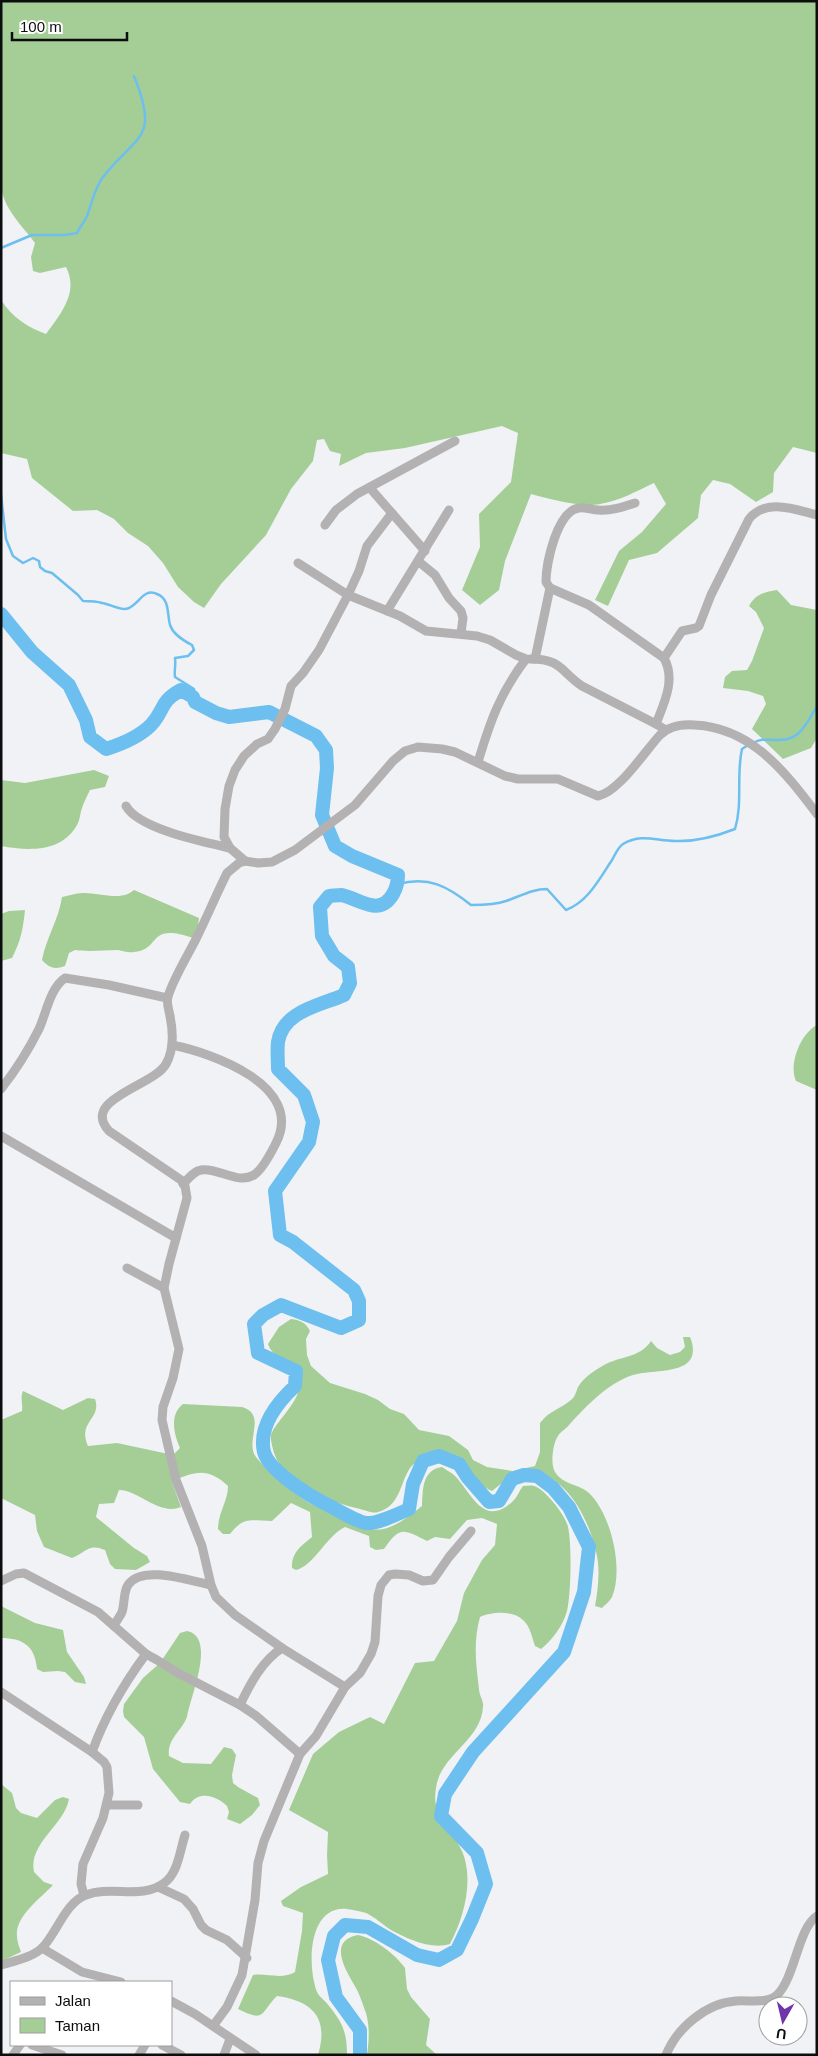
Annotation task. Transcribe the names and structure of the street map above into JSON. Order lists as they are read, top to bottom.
{
  "legend": ["Jalan", "Taman"],
  "scale_bar": "100 m",
  "north": "bottom"
}
